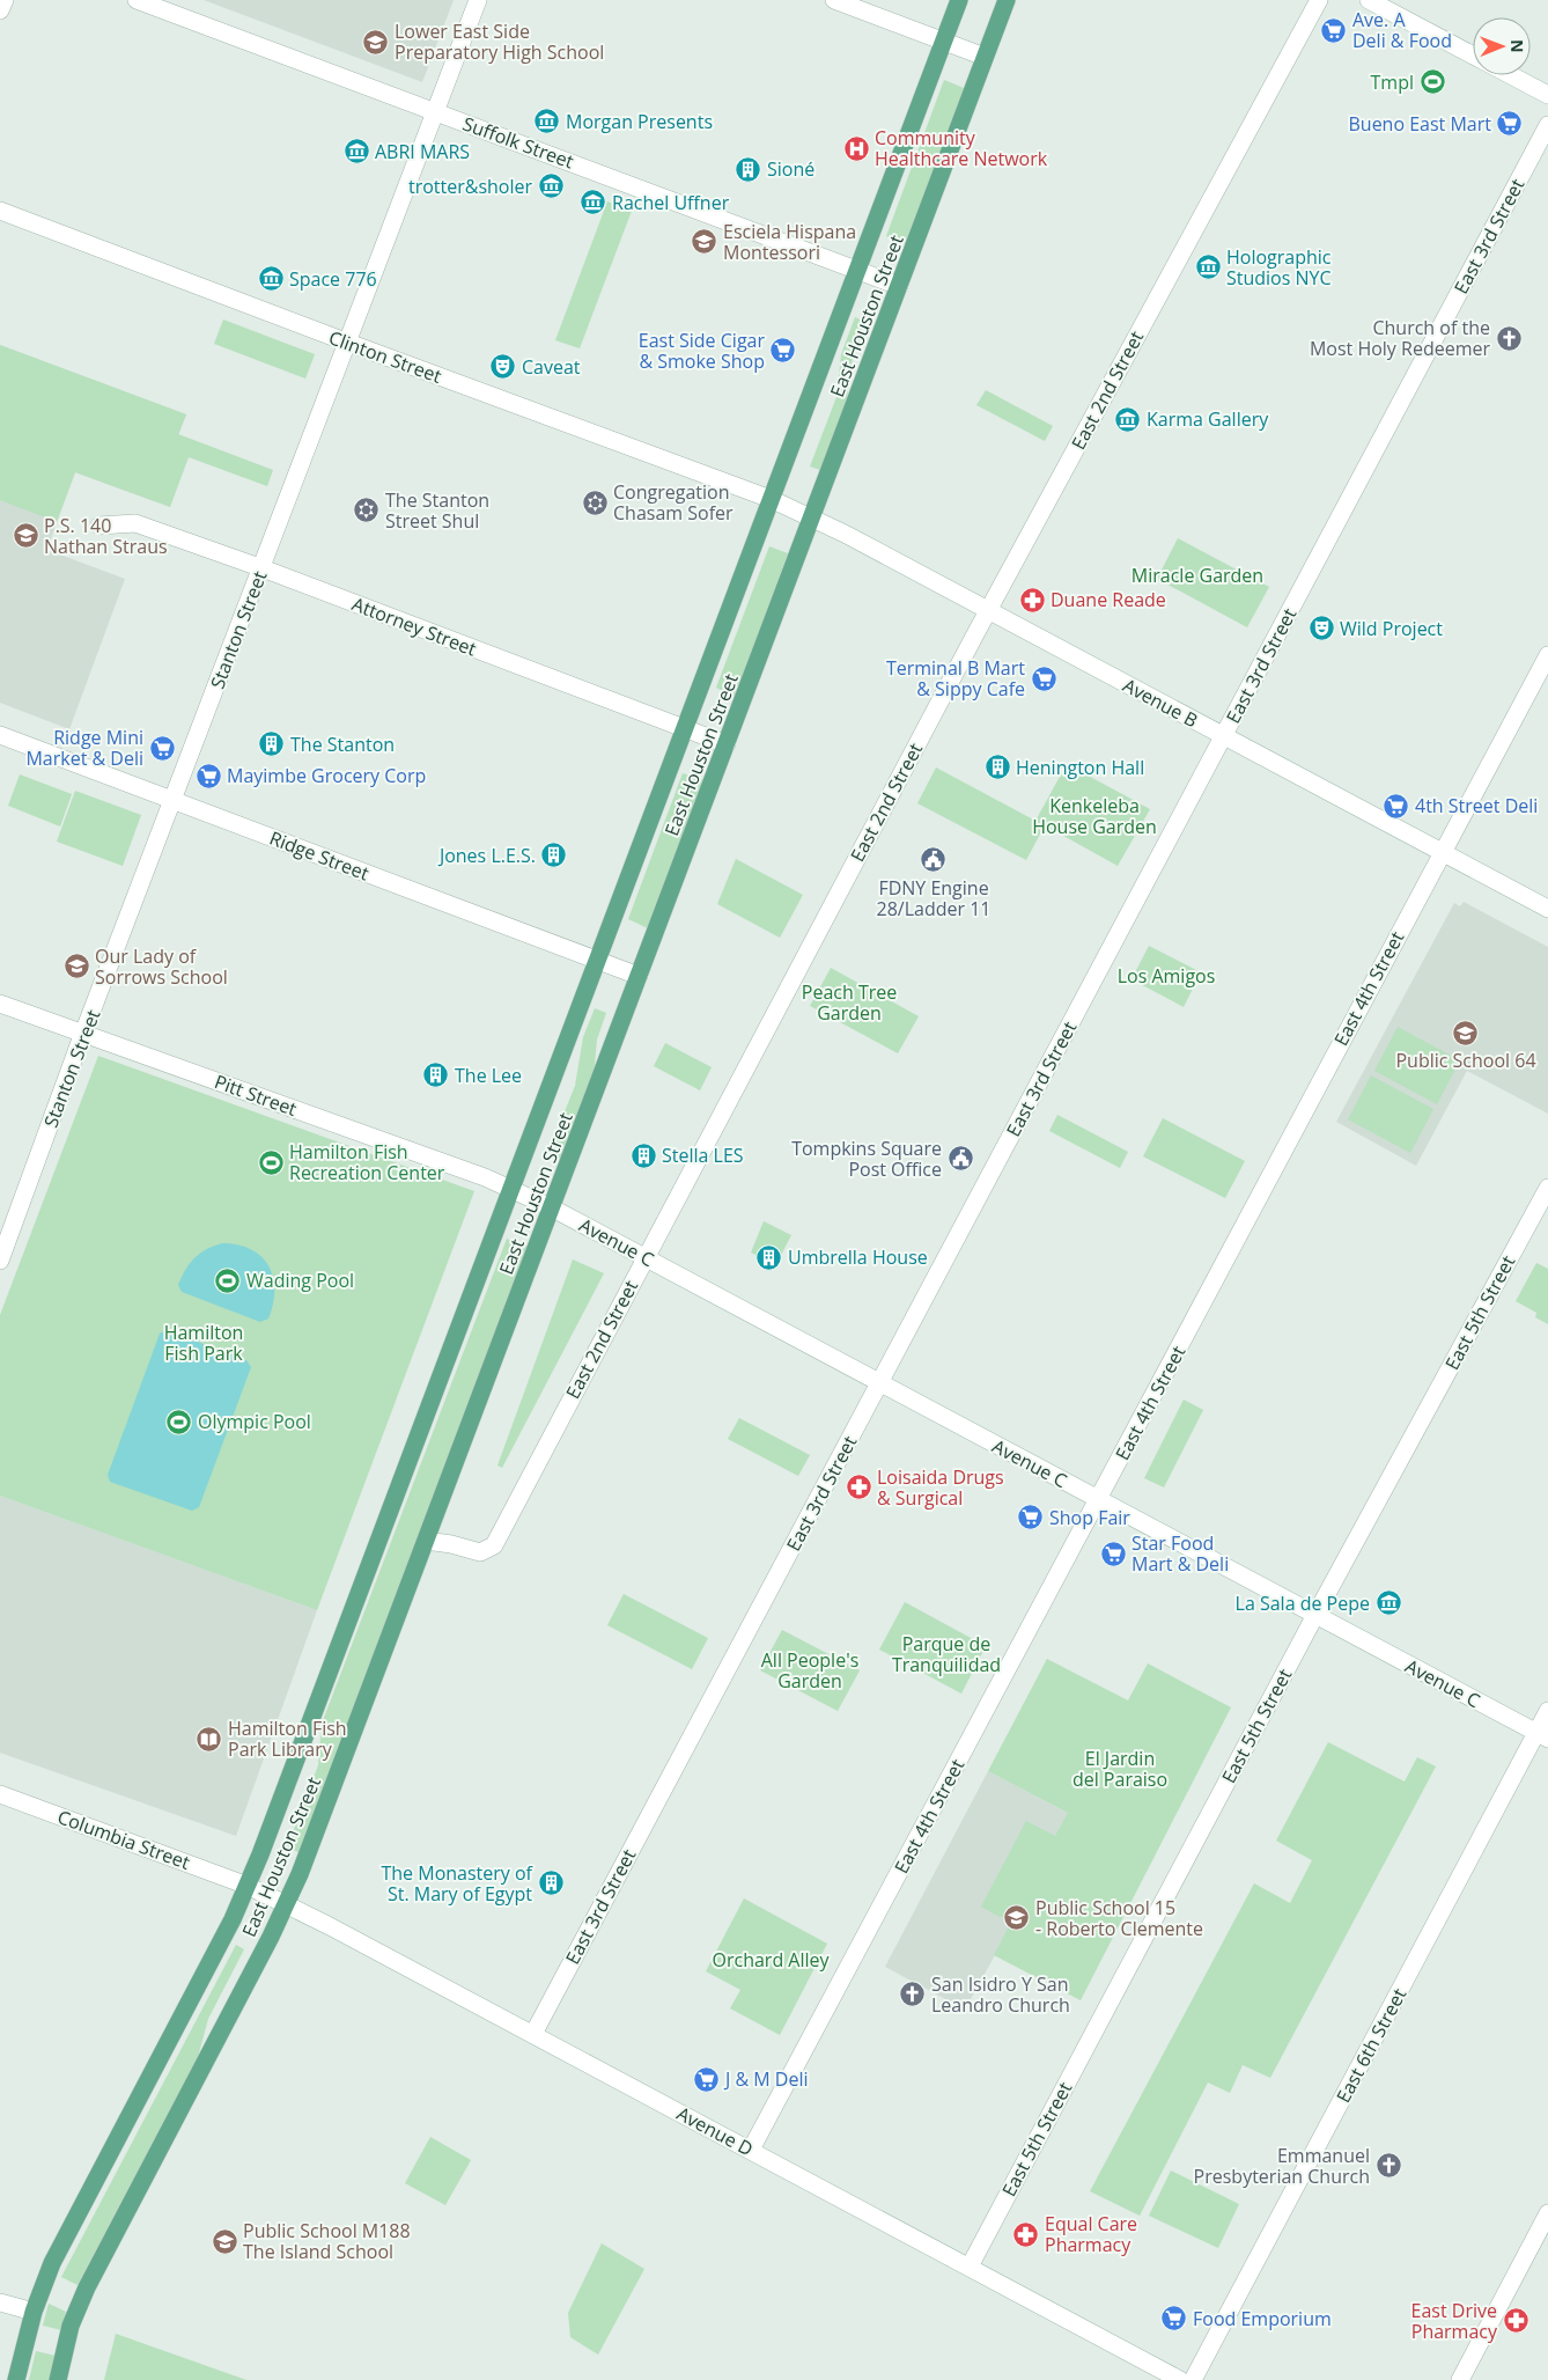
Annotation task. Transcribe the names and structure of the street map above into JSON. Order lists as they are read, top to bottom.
{
  "streets": {
    "main road": ["East Houston Street"],
    "street": [
      "Suffolk Street",
      "East 3rd Street",
      "Clinton Street",
      "East 2nd Street",
      "Attorney Street",
      "Stanton Street",
      "Avenue B",
      "Ridge Street",
      "East 4th Street",
      "Pitt Street",
      "Avenue C",
      "East 5th Street",
      "Columbia Street",
      "East 6th Street",
      "Avenue D"
    ]
  },
  "crossings": [
    ["Suffolk Street", "East Houston Street"],
    ["Suffolk Street", "Stanton Street"],
    ["East 3rd Street", "Avenue B"],
    ["East 3rd Street", "Avenue C"],
    ["East 3rd Street", "Avenue D"],
    ["East Houston Street", "Clinton Street"],
    ["East Houston Street", "East 2nd Street"],
    ["East Houston Street", "Attorney Street"],
    ["East Houston Street", "Avenue B"],
    ["East Houston Street", "Ridge Street"],
    ["East Houston Street", "Pitt Street"],
    ["East Houston Street", "Avenue C"],
    ["East Houston Street", "Columbia Street"],
    ["East Houston Street", "Avenue D"],
    ["Clinton Street", "Stanton Street"],
    ["Clinton Street", "Avenue B"],
    ["East 2nd Street", "Avenue B"],
    ["East 2nd Street", "Avenue C"],
    ["Attorney Street", "Stanton Street"],
    ["Stanton Street", "Ridge Street"],
    ["Stanton Street", "Pitt Street"],
    ["Avenue B", "East 4th Street"],
    ["East 4th Street", "Avenue C"],
    ["East 4th Street", "Avenue D"],
    ["Pitt Street", "Avenue C"],
    ["Avenue C", "East 5th Street"],
    ["Avenue C", "East 6th Street"],
    ["East 5th Street", "Avenue D"],
    ["Columbia Street", "Avenue D"]
  ],
  "parks": [
    "Miracle Garden",
    "Kenkeleba House Garden",
    "Los Amigos",
    "Peach Tree Garden",
    "Hamilton Fish Park",
    "Parque de Tranquilidad",
    "All People's Garden",
    "El Jardin del Paraiso",
    "Orchard Alley"
  ],
  "places": {
    "supermarket": [
      "Ave. A Deli & Food",
      "Bueno East Mart",
      "East Side Cigar & Smoke Shop",
      "Terminal B Mart & Sippy Cafe",
      "Ridge Mini Market & Deli",
      "Mayimbe Grocery Corp",
      "4th Street Deli",
      "Shop Fair",
      "Star Food Mart & Deli",
      "J & M Deli",
      "Food Emporium"
    ],
    "school or university": [
      "Lower East Side Preparatory High School",
      "Esciela Hispana Montessori",
      "P.S. 140 Nathan Straus",
      "Our Lady of Sorrows School",
      "Public School 64",
      "Public School 15 - Roberto Clemente",
      "Public School M188 The Island School"
    ],
    "sports": [
      "Tmpl",
      "Hamilton Fish Recreation Center",
      "Wading Pool",
      "Olympic Pool"
    ],
    "museum": [
      "Morgan Presents",
      "ABRI MARS",
      "trotter&sholer",
      "Rachel Uffner",
      "Holographic Studios NYC",
      "Space 776",
      "Karma Gallery",
      "La Sala de Pepe"
    ],
    "hospital": ["Community Healthcare Network"],
    "building": [
      "Sioné",
      "The Stanton",
      "Henington Hall",
      "Jones L.E.S.",
      "The Lee",
      "Stella LES",
      "Umbrella House",
      "The Monastery of St. Mary of Egypt"
    ],
    "church": ["Church of the Most Holy Redeemer", "San Isidro Y San Leandro Church", "Emmanuel Presbyterian Church"],
    "theatre": ["Caveat", "Wild Project"],
    "synagogue": ["Congregation Chasam Sofer", "The Stanton Street Shul"],
    "pharmacy": [
      "Duane Reade",
      "Loisaida Drugs & Surgical",
      "Equal Care Pharmacy",
      "East Drive Pharmacy"
    ],
    "public building": ["FDNY Engine 28/Ladder 11", "Tompkins Square Post Office"],
    "library": ["Hamilton Fish Park Library"]
  },
  "north": "right"
}
